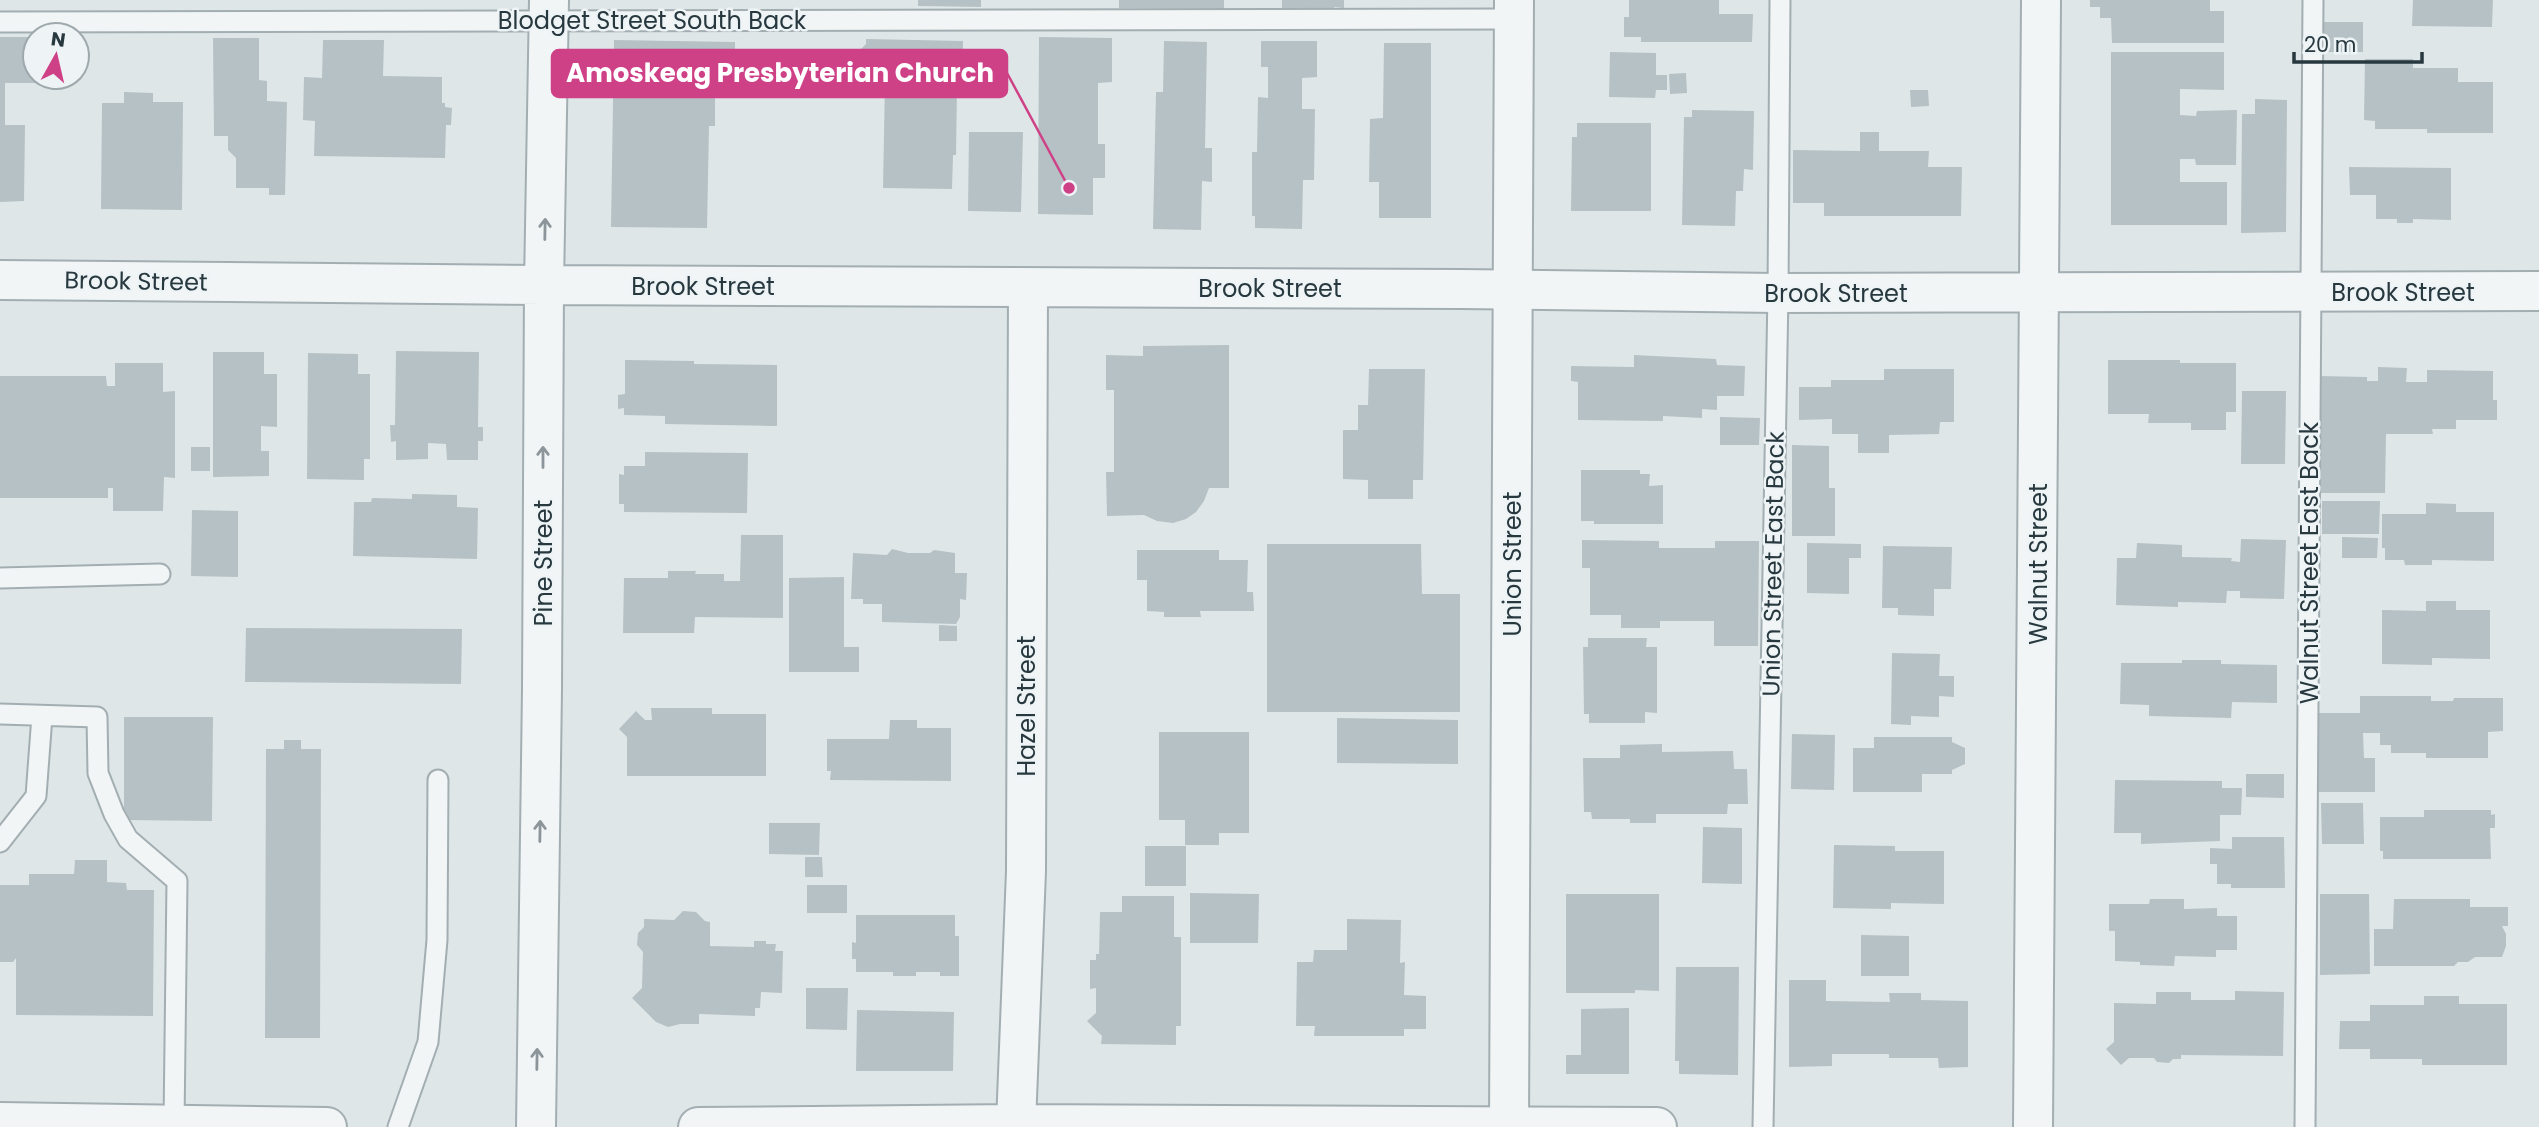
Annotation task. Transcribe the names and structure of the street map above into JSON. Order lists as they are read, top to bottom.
{
  "streets": {
    "street": [
      "Brook Street",
      "Pine Street",
      "Union Street",
      "Walnut Street",
      "Hazel Street"
    ],
    "lane": ["Blodget Street South Back", "Walnut Street East Back", "Union Street East Back"]
  },
  "crossings": [
    ["Blodget Street South Back", "Pine Street"],
    ["Blodget Street South Back", "Union Street"],
    ["Brook Street", "Pine Street"],
    ["Brook Street", "Walnut Street East Back"],
    ["Brook Street", "Union Street"],
    ["Brook Street", "Union Street East Back"],
    ["Brook Street", "Walnut Street"],
    ["Brook Street", "Hazel Street"]
  ],
  "one_way": ["Pine Street"],
  "places": ["Amoskeag Presbyterian Church"],
  "scale_bar": "20 m",
  "north": "top"
}
